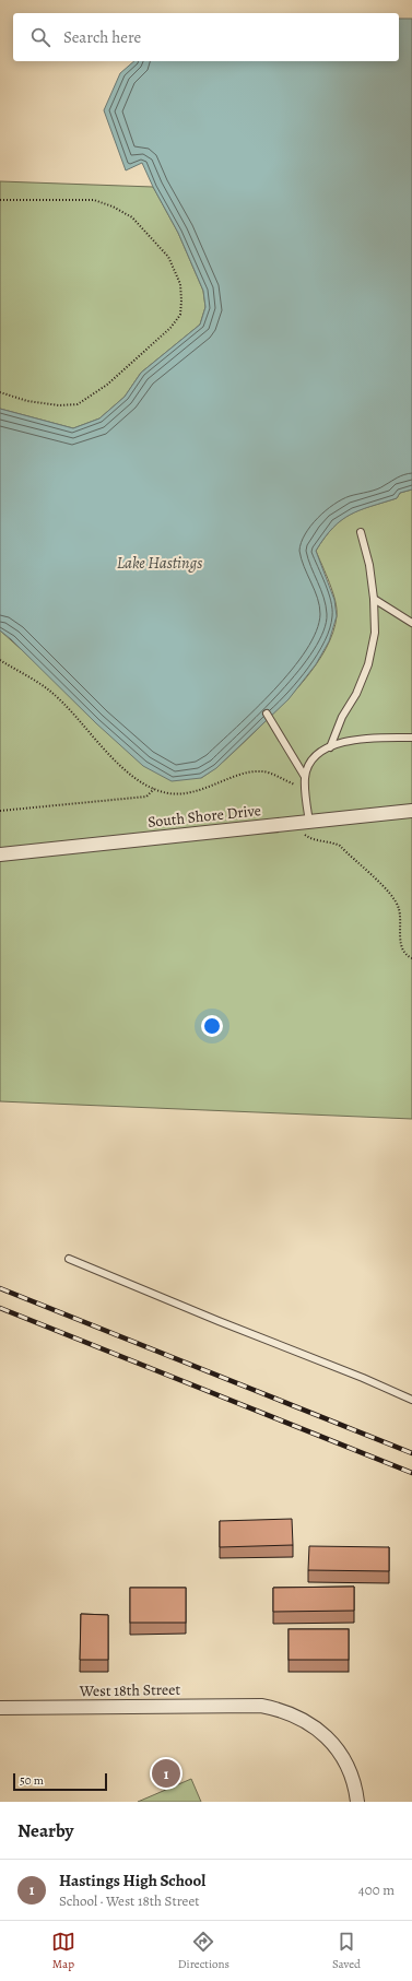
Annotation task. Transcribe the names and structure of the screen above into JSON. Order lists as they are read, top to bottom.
{
  "streets": {
    "street": ["South Shore Drive", "West 18th Street"]
  },
  "water": ["Lake Hastings"],
  "scale_bar": "50 m",
  "page": {
    "search": "Search here",
    "pins": "1",
    "scale": "50 m",
    "heading": "Nearby",
    "list": [
      {
        "mark": "1",
        "name": "Hastings High School",
        "note": "School · West 18th Street",
        "value": "400 m"
      }
    ],
    "nav": ["Map", "Directions", "Saved"]
  }
}
